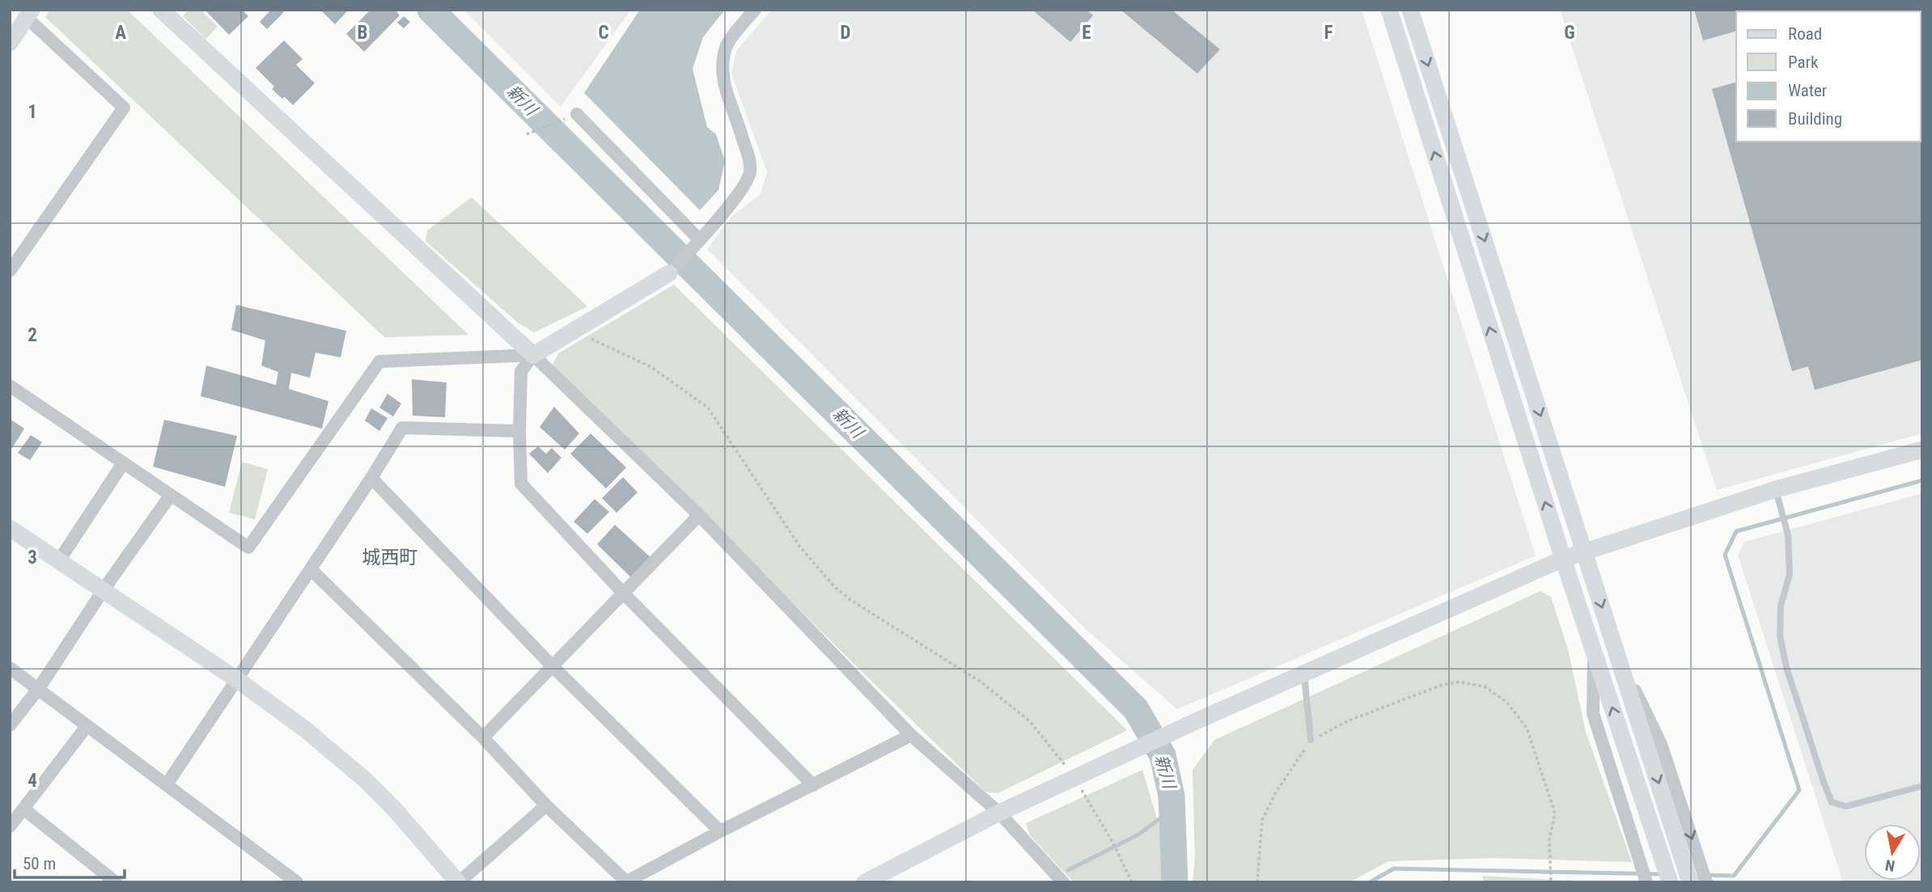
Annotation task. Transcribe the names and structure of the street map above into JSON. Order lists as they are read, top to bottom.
{
  "districts": ["城西町"],
  "water": ["新川"],
  "legend": [
    "Road",
    "Park",
    "Water",
    "Building"
  ],
  "scale_bar": "50 m",
  "north": "bottom",
  "grid": {
    "columns": [
      "A",
      "B",
      "C",
      "D",
      "E",
      "F",
      "G"
    ],
    "rows": [
      "1",
      "2",
      "3",
      "4"
    ]
  }
}
